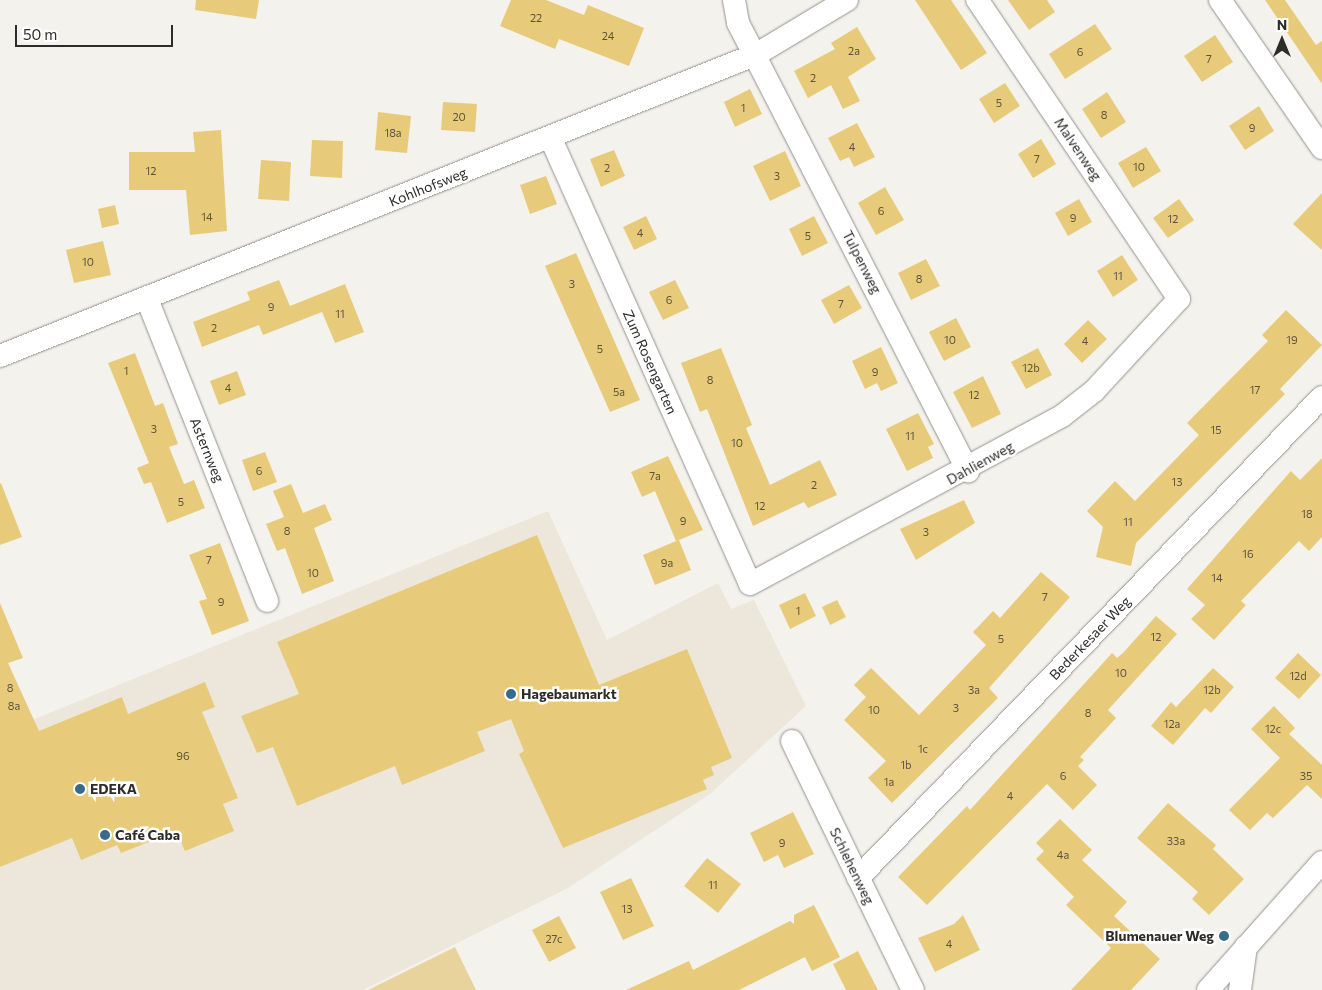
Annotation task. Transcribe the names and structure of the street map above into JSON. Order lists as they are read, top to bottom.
{
  "streets": {
    "street": [
      "Malvenweg",
      "Kohlhofsweg",
      "Tulpenweg",
      "Zum Rosengarten",
      "Asternweg",
      "Dahlienweg",
      "Bederkesaer Weg",
      "Schlehenweg"
    ]
  },
  "crossings": [
    ["Malvenweg", "Dahlienweg"],
    ["Kohlhofsweg", "Tulpenweg"],
    ["Kohlhofsweg", "Zum Rosengarten"],
    ["Kohlhofsweg", "Asternweg"],
    ["Tulpenweg", "Dahlienweg"],
    ["Zum Rosengarten", "Dahlienweg"],
    ["Bederkesaer Weg", "Schlehenweg"]
  ],
  "places": [
    "Hagebaumarkt",
    "EDEKA",
    "Café Caba",
    "Blumenauer Weg"
  ],
  "house_numbers": [
    "22",
    "24",
    "2a",
    "6",
    "7",
    "2",
    "5",
    "1",
    "8",
    "20",
    "9",
    "18a",
    "4",
    "7",
    "10",
    "2",
    "12",
    "3",
    "6",
    "14",
    "9",
    "12",
    "4",
    "5",
    "10",
    "11",
    "8",
    "3",
    "6",
    "7",
    "9",
    "11",
    "2",
    "10",
    "19",
    "4",
    "5",
    "12b",
    "1",
    "9",
    "8",
    "4",
    "17",
    "5a",
    "12",
    "3",
    "15",
    "11",
    "10",
    "6",
    "7a",
    "13",
    "2",
    "5",
    "12",
    "18",
    "9",
    "11",
    "8",
    "3",
    "16",
    "7",
    "9a",
    "10",
    "14",
    "7",
    "9",
    "1",
    "12",
    "5",
    "10",
    "12d",
    "8",
    "3a",
    "12b",
    "8a",
    "3",
    "10",
    "8",
    "12a",
    "12c",
    "1c",
    "96",
    "1b",
    "6",
    "35",
    "1a",
    "4",
    "33a",
    "9",
    "4a",
    "11",
    "13",
    "27c",
    "4"
  ],
  "scale_bar": "50 m",
  "north": "top"
}
